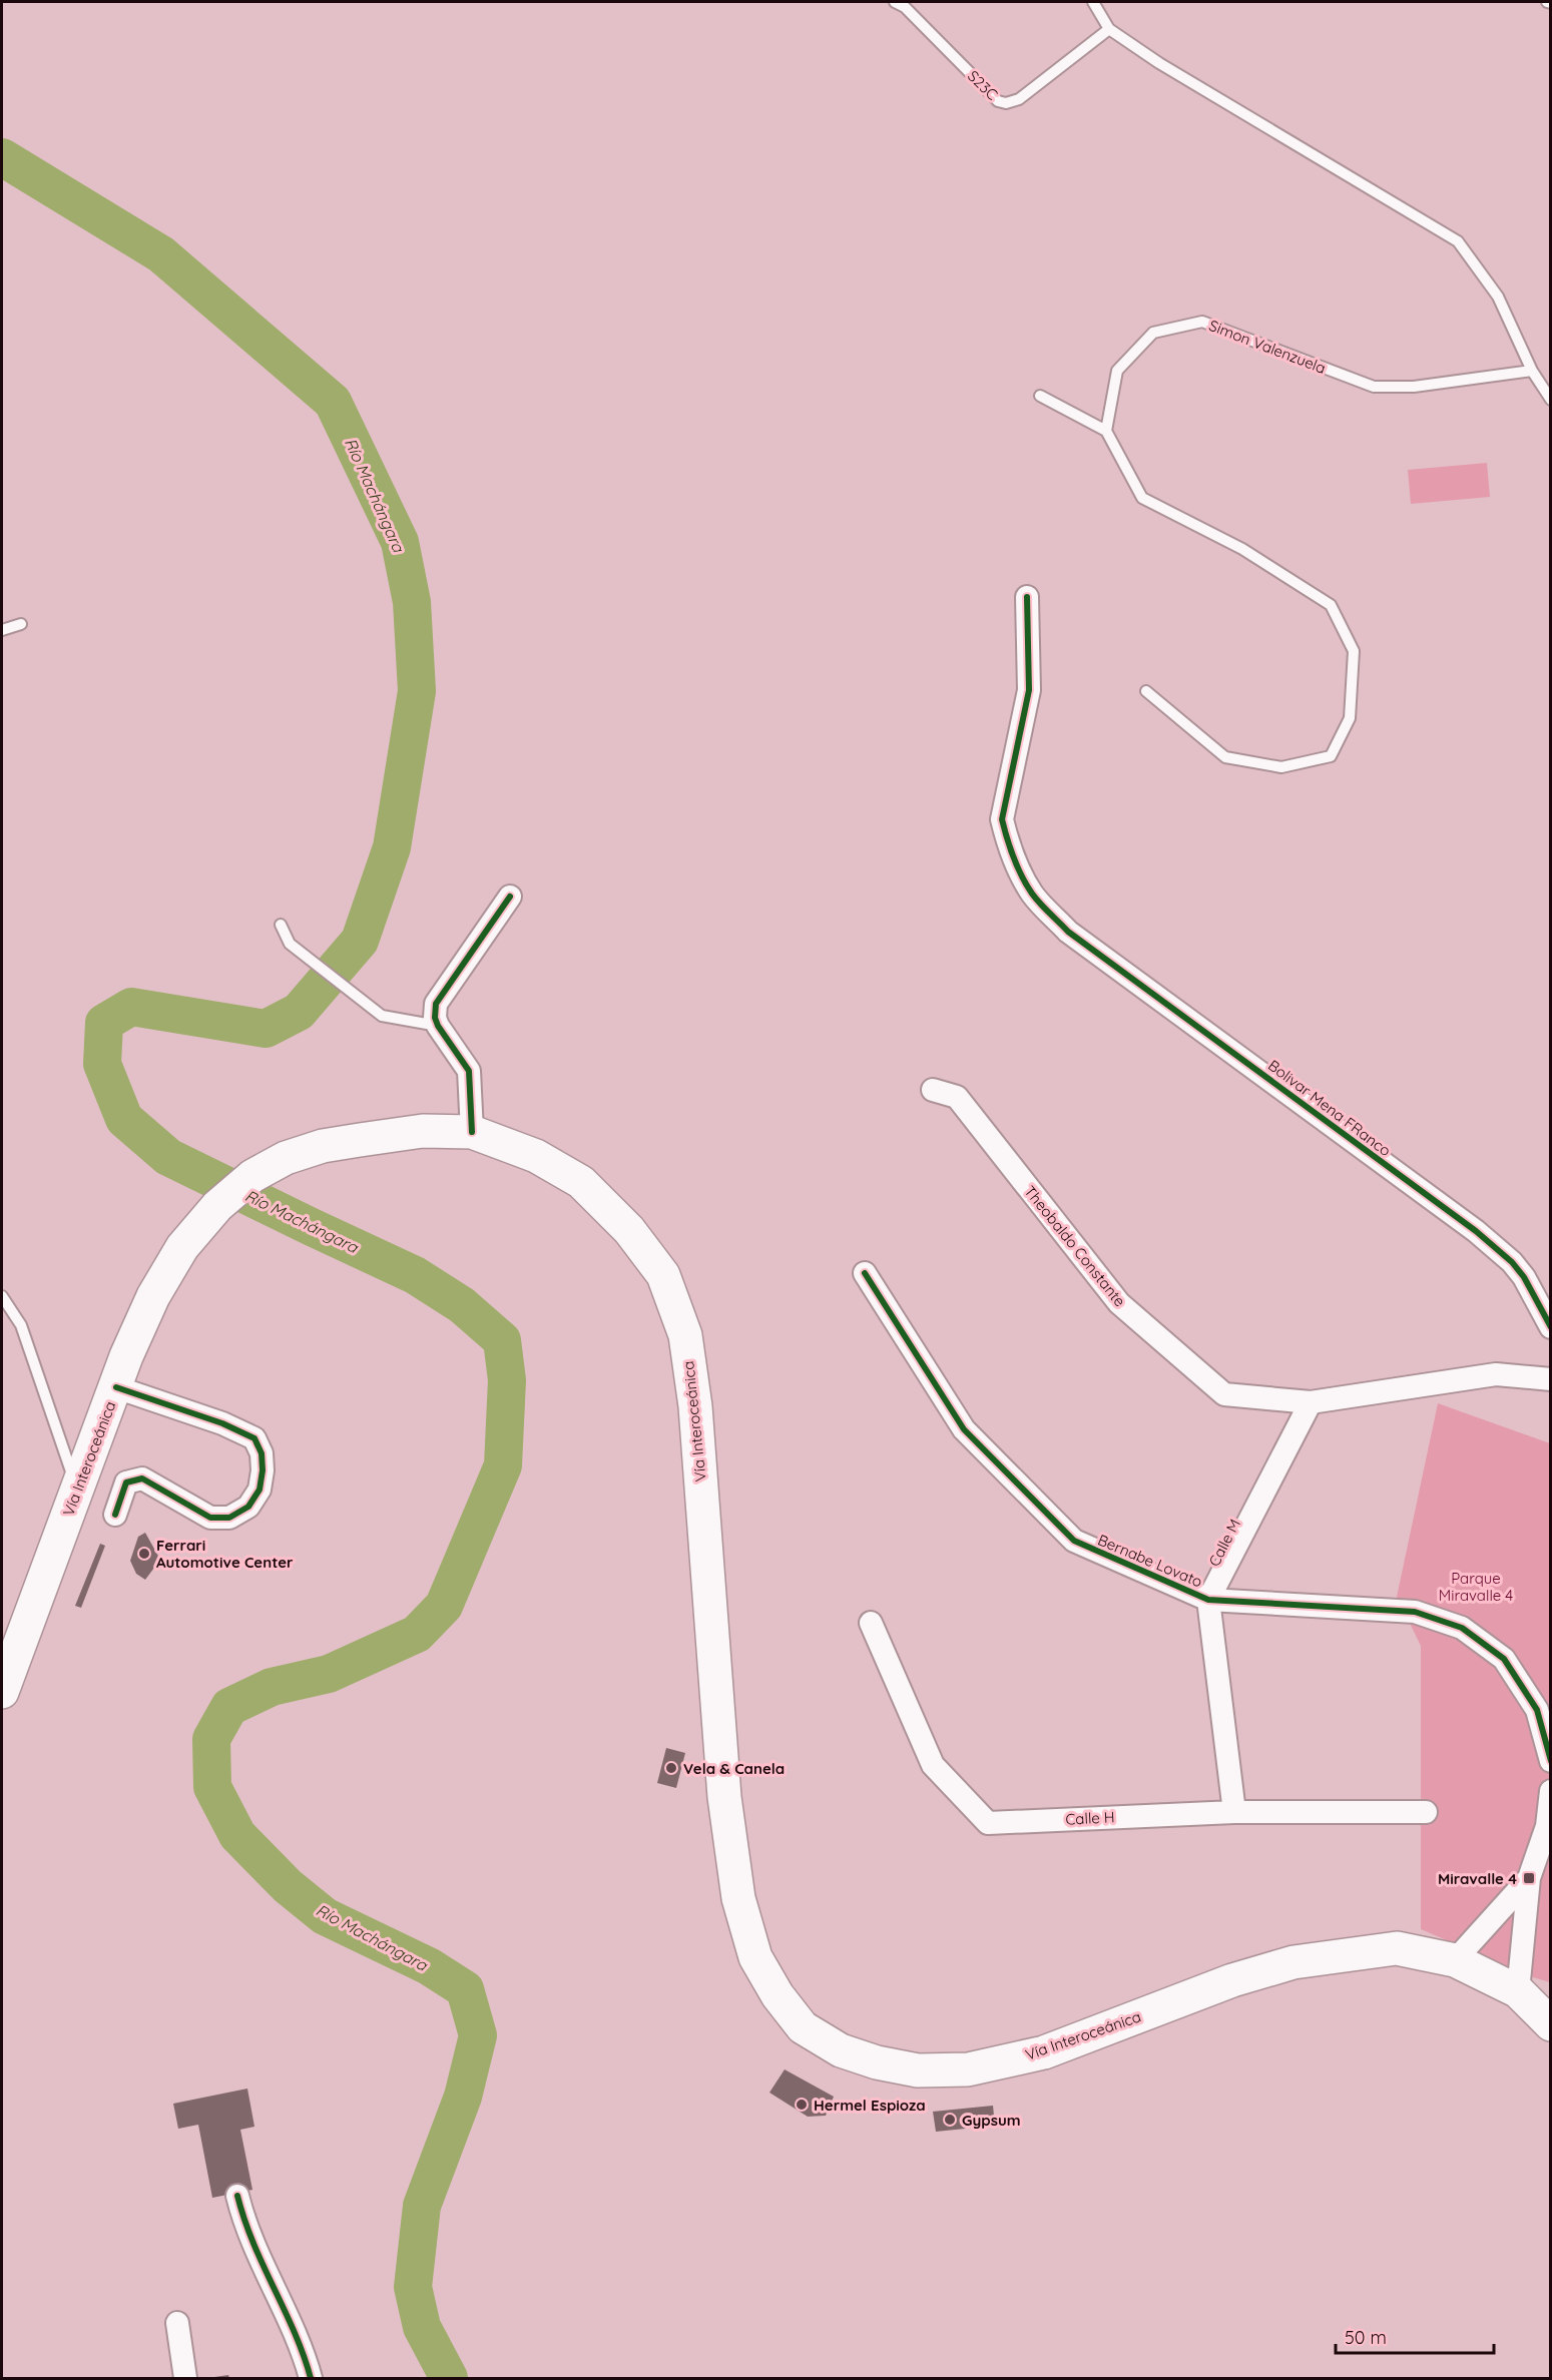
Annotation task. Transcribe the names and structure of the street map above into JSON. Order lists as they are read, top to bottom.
{
  "streets": {
    "main road": ["Vía Interoceánica"],
    "street": [
      "Bolivar Mena FRanco",
      "Theobaldo Constante",
      "Calle M",
      "Bernabe Lovato",
      "Calle H"
    ],
    "lane": ["S23C", "Simon Valenzuela"]
  },
  "crossings": [
    ["Theobaldo Constante", "Calle M"],
    ["Calle M", "Bernabe Lovato"]
  ],
  "water": ["Río Machángara"],
  "parks": ["Parque Miravalle 4"],
  "places": {
    "other": [
      "Ferrari Automotive Center",
      "Vela & Canela",
      "Hermel Espioza",
      "Gypsum"
    ],
    "transit": ["Miravalle 4"]
  },
  "scale_bar": "50 m"
}
